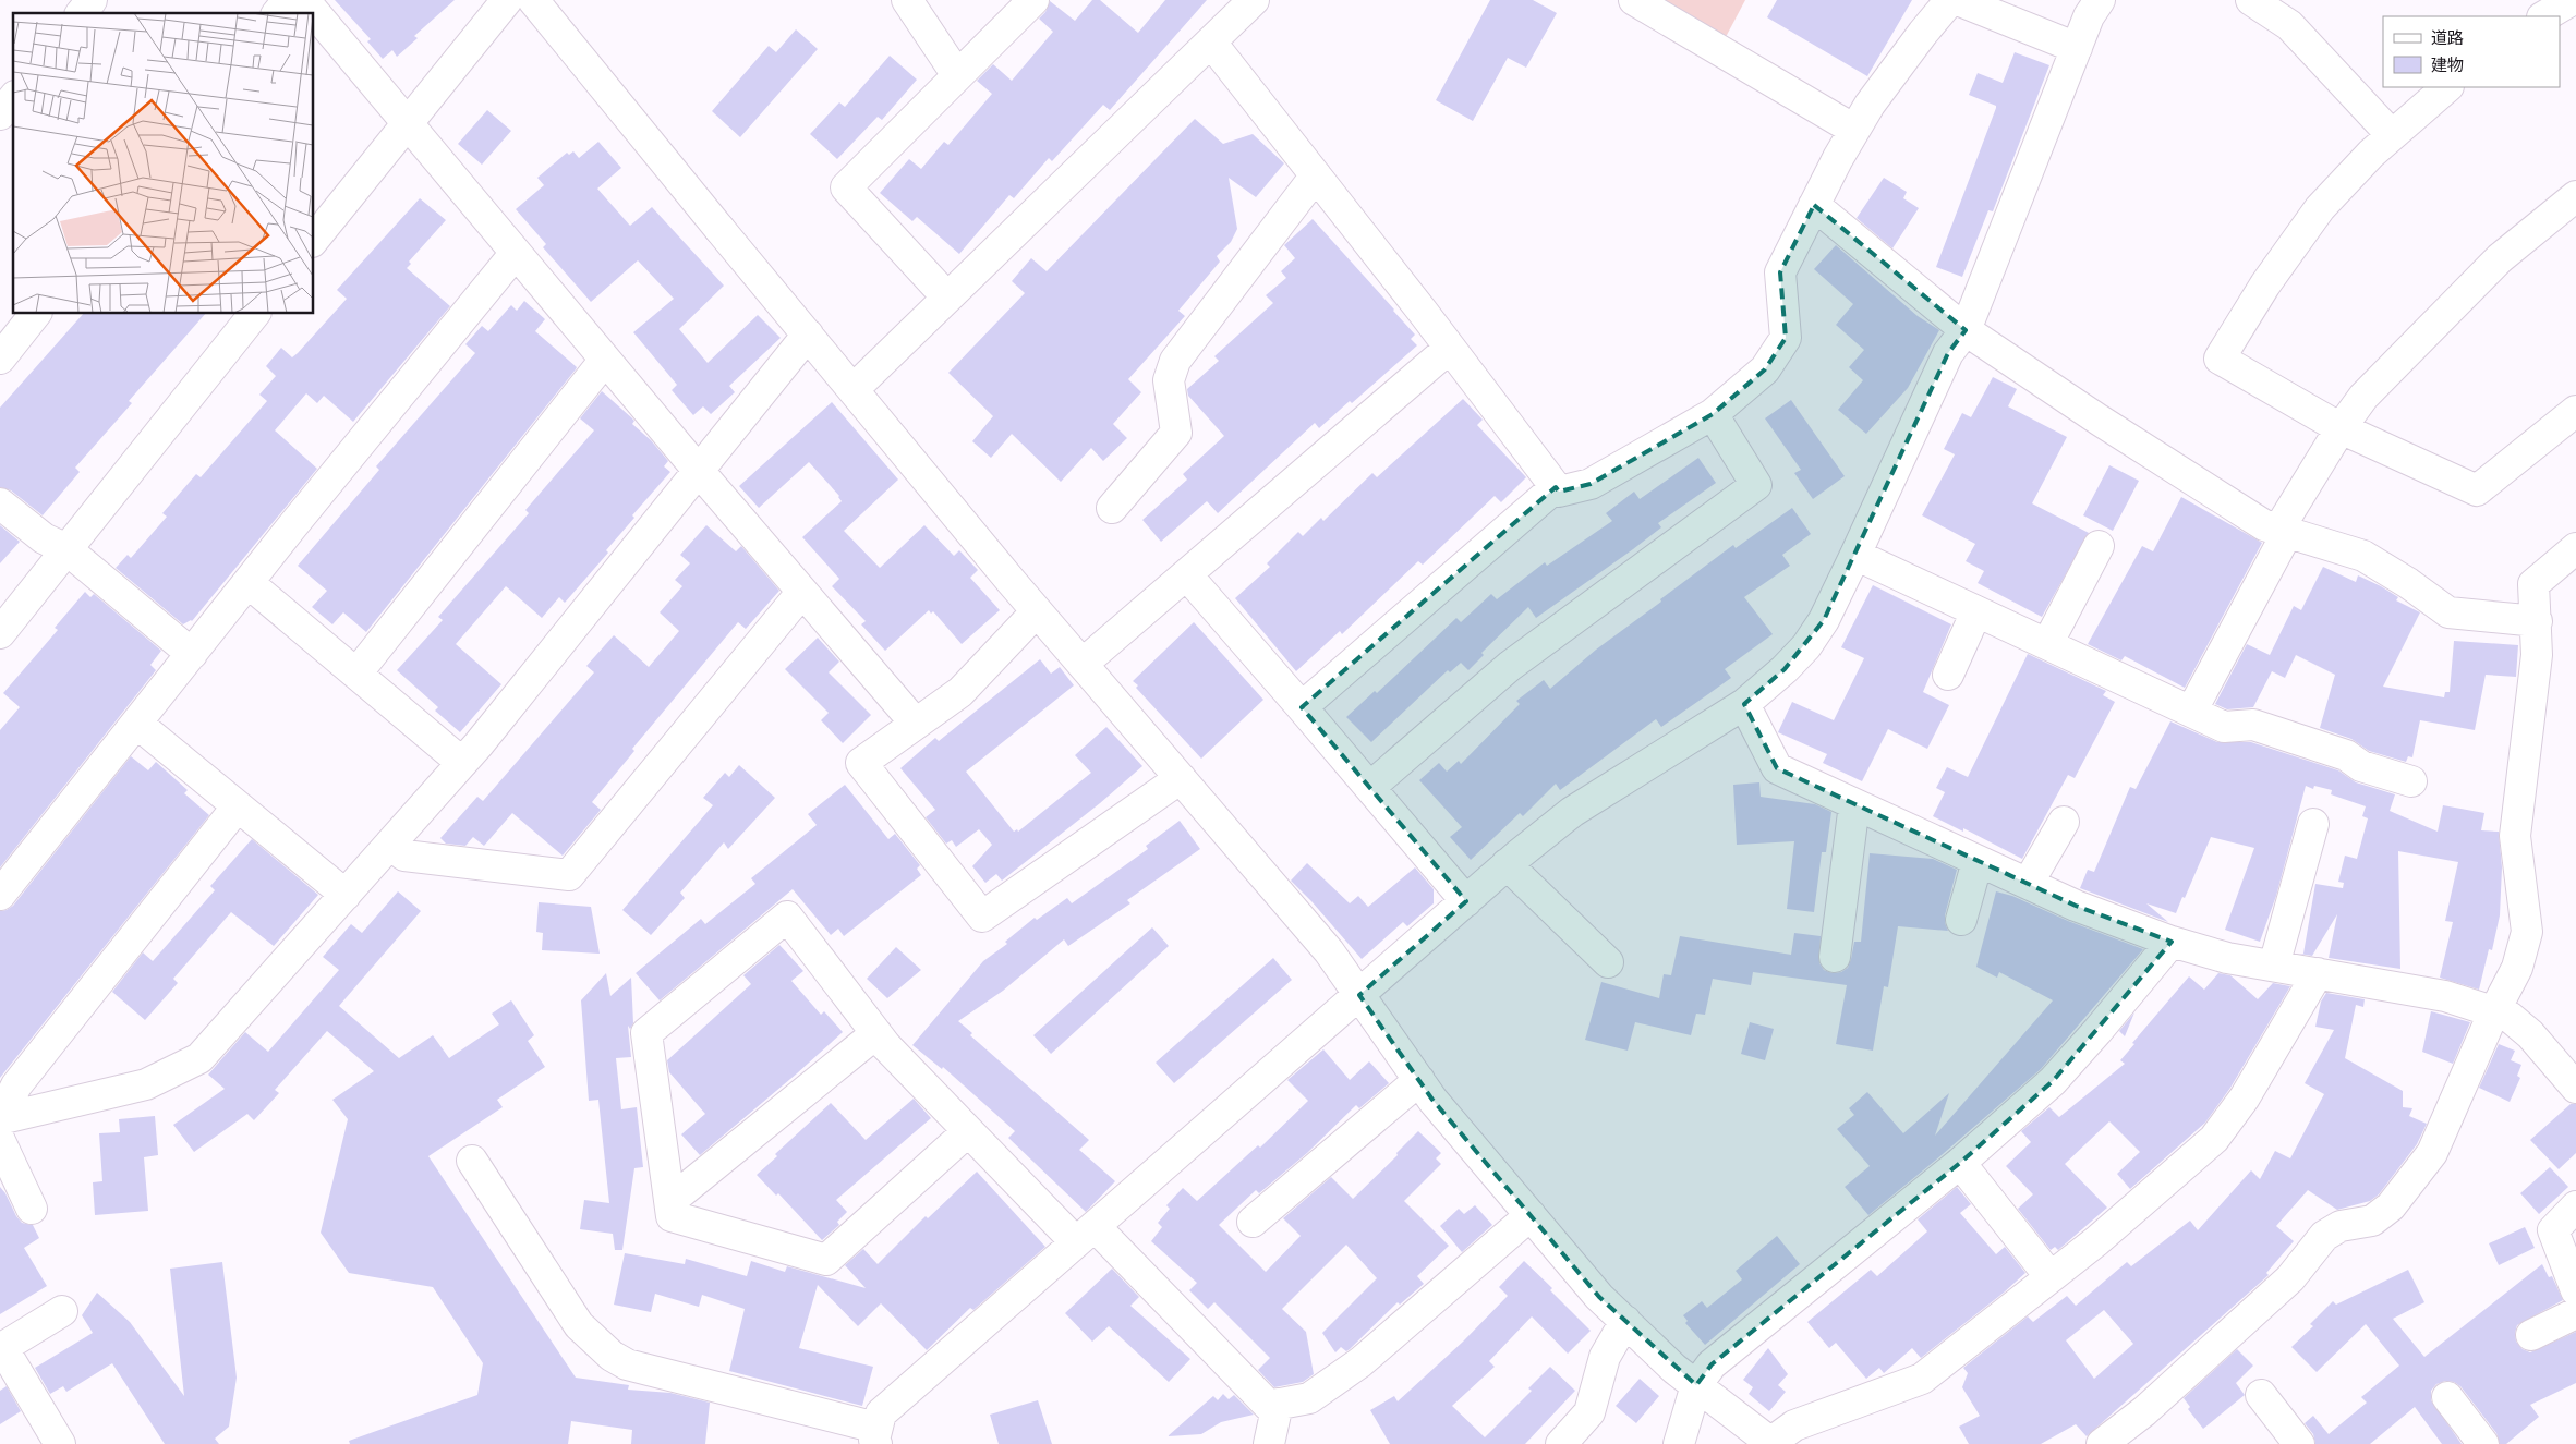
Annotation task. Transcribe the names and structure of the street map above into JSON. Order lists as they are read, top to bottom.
{
  "legend": ["道路", "建物"]
}
